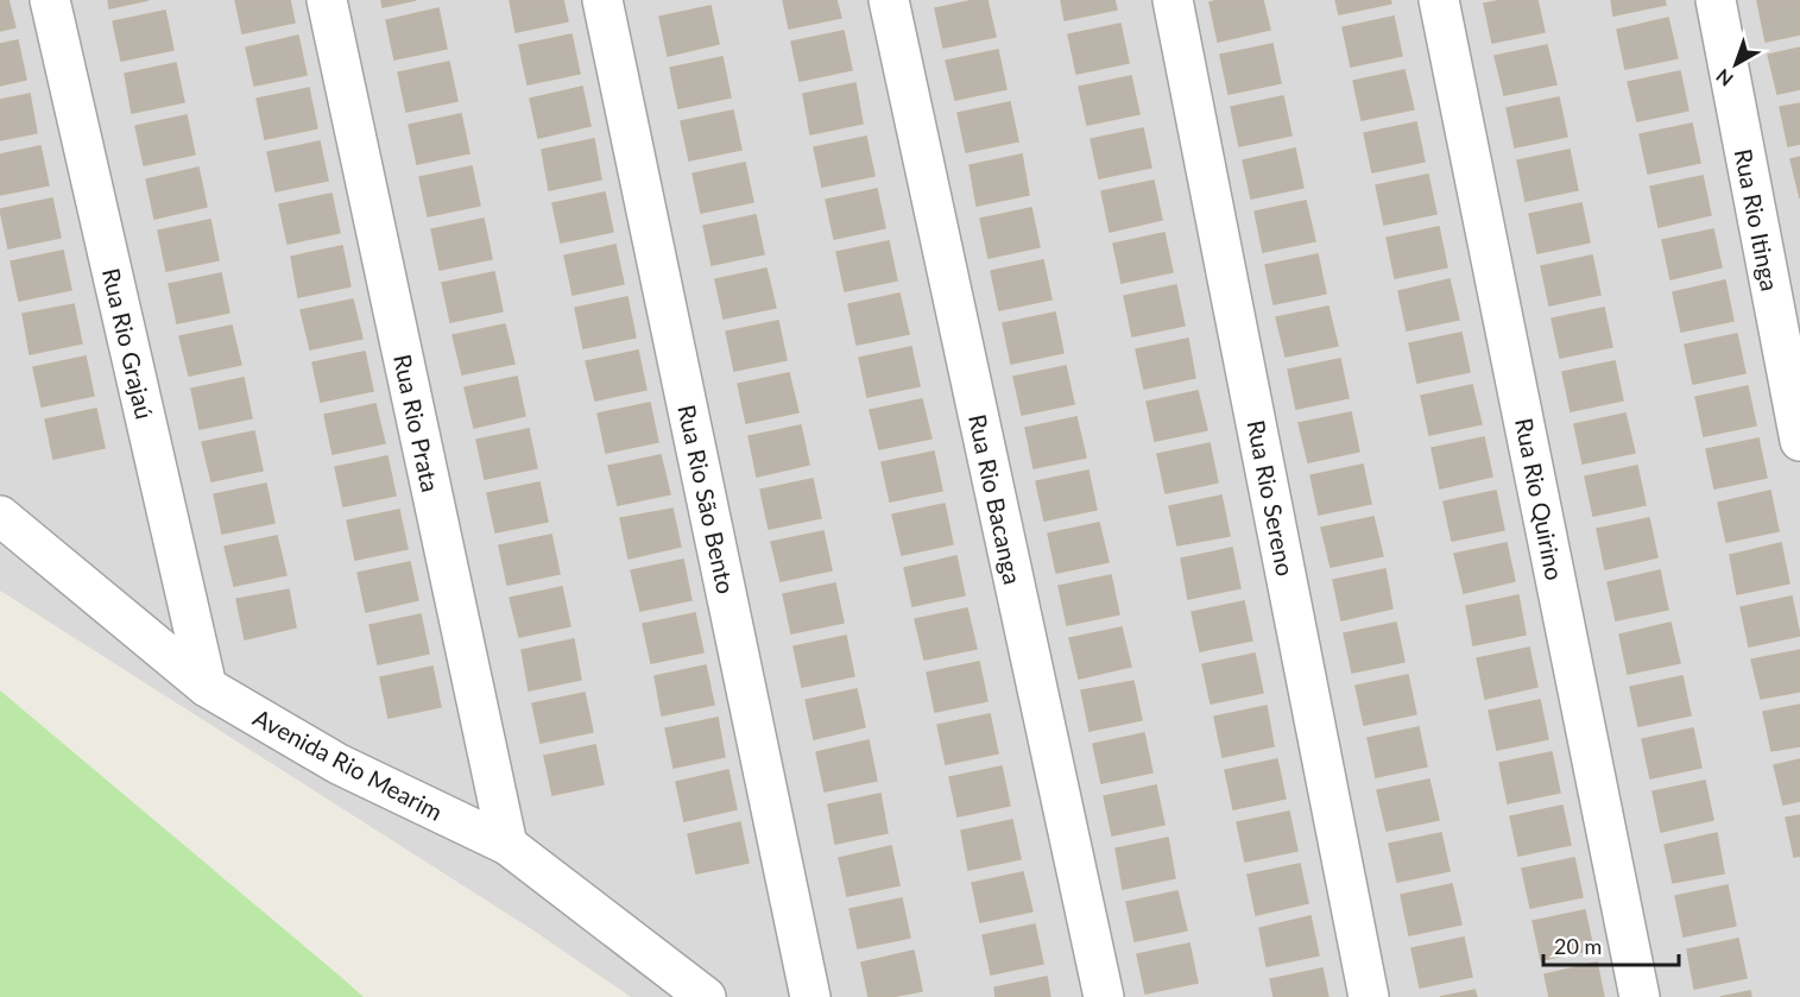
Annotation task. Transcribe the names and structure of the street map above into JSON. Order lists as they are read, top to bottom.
{
  "streets": {
    "street": [
      "Rua Rio Itinga",
      "Rua Rio Grajaú",
      "Rua Rio Prata",
      "Rua Rio Sereno",
      "Rua Rio São Bento",
      "Rua Rio Bacanga",
      "Rua Rio Quirino",
      "Avenida Rio Mearim"
    ]
  },
  "crossings": [
    ["Rua Rio Grajaú", "Avenida Rio Mearim"],
    ["Rua Rio Prata", "Avenida Rio Mearim"]
  ],
  "scale_bar": "20 m",
  "north": "bottom left"
}
